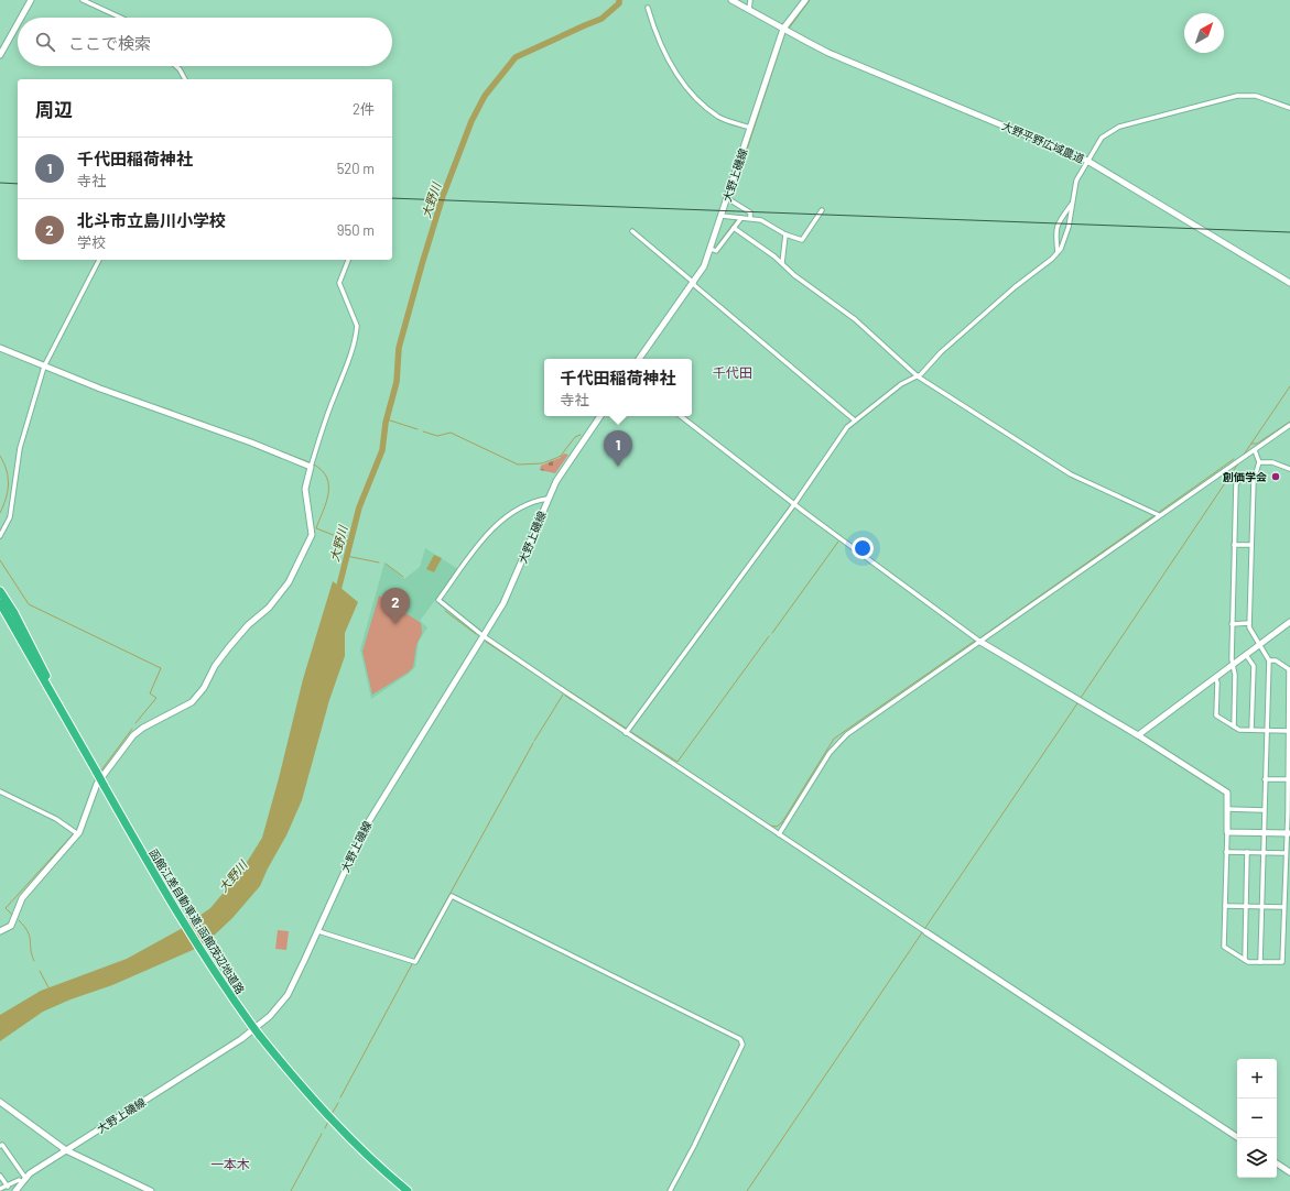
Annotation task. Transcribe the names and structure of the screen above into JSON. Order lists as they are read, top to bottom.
{
  "streets": {
    "highway": ["函館江差自動車道;函館茂辺地道路"],
    "street": ["大野平野広域農道", "大野上磯線"]
  },
  "crossings": [
    ["大野平野広域農道", "大野上磯線"]
  ],
  "districts": ["千代田", "一本木"],
  "water": ["大野川"],
  "places": ["創価学会"],
  "north": "top right",
  "page": {
    "search": "ここで検索",
    "heading": ["周辺", "2件"],
    "list": [
      {
        "mark": "1",
        "name": "千代田稲荷神社",
        "note": "寺社",
        "value": "520 m"
      },
      {
        "mark": "2",
        "name": "北斗市立島川小学校",
        "note": "学校",
        "value": "950 m"
      }
    ],
    "popup": ["千代田稲荷神社", "寺社"],
    "pins": ["1", "2"],
    "map_buttons": ["+", "−"]
  }
}
